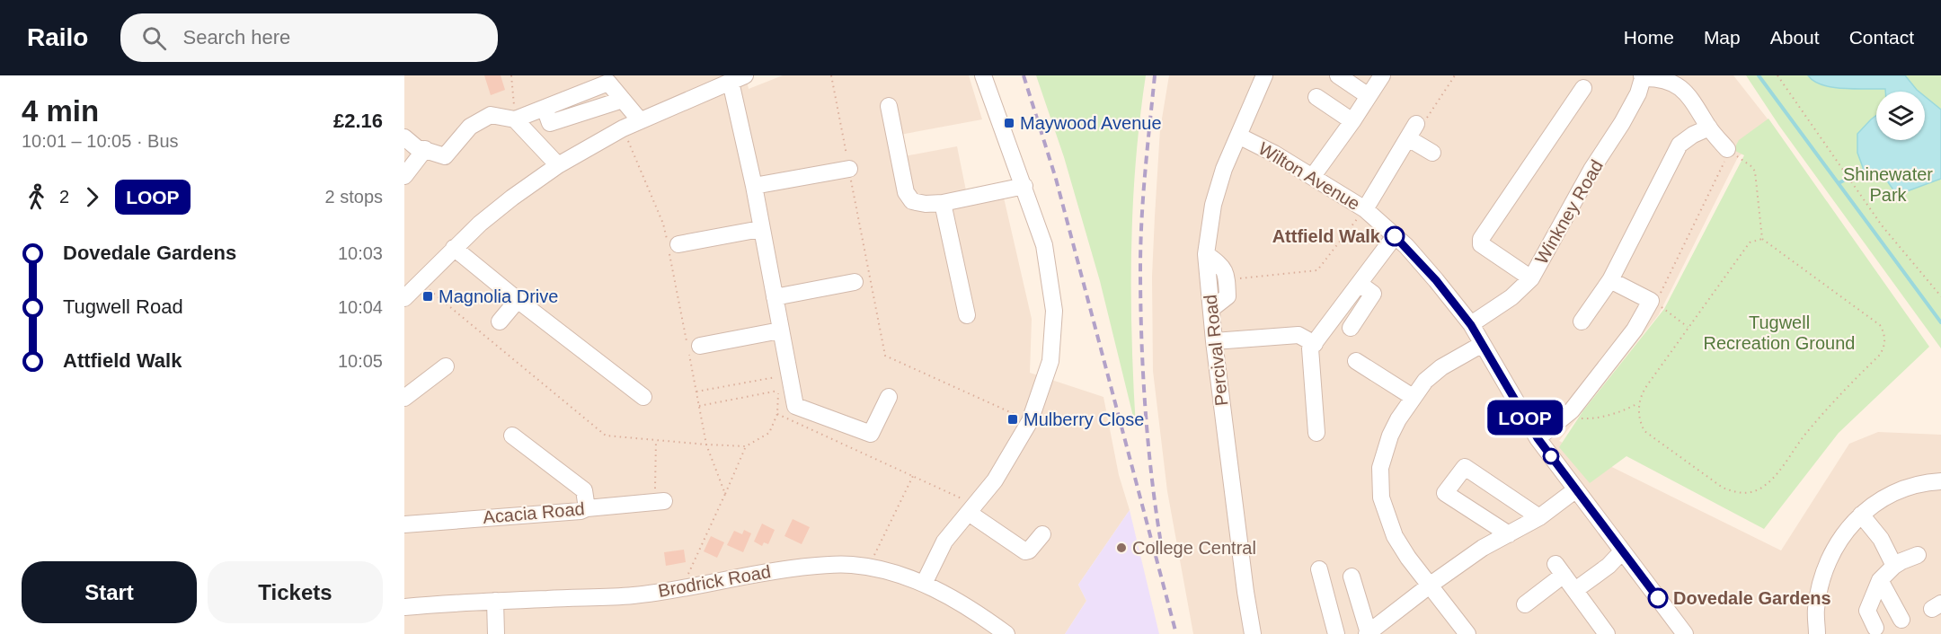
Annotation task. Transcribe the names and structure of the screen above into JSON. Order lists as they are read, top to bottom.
{
  "streets": {
    "street": [
      "Wilton Avenue",
      "Winkney Road",
      "Percival Road",
      "Acacia Road",
      "Brodrick Road"
    ]
  },
  "crossings": [
    ["Wilton Avenue", "Winkney Road"],
    ["Wilton Avenue", "Percival Road"]
  ],
  "parks": ["Shinewater Park", "Tugwell Recreation Ground"],
  "places": {
    "transit": ["Maywood Avenue", "Magnolia Drive", "Mulberry Close"],
    "other": ["Attfield Walk", "College Central", "Dovedale Gardens"]
  },
  "lines": ["bus line LOOP"],
  "page": {
    "header": "Railo",
    "search": "Search here",
    "nav": [
      "Home",
      "Map",
      "About",
      "Contact"
    ],
    "heading": ["4 min", "10:01 – 10:05 · Bus", "£2.16"],
    "on_map": "LOOP",
    "legs": ["2", "LOOP", "2 stops"],
    "list": [
      {
        "name": "Dovedale Gardens",
        "value": "10:03"
      },
      {
        "name": "Tugwell Road",
        "value": "10:04"
      },
      {
        "name": "Attfield Walk",
        "value": "10:05"
      }
    ],
    "buttons": ["Start", "Tickets"]
  }
}
